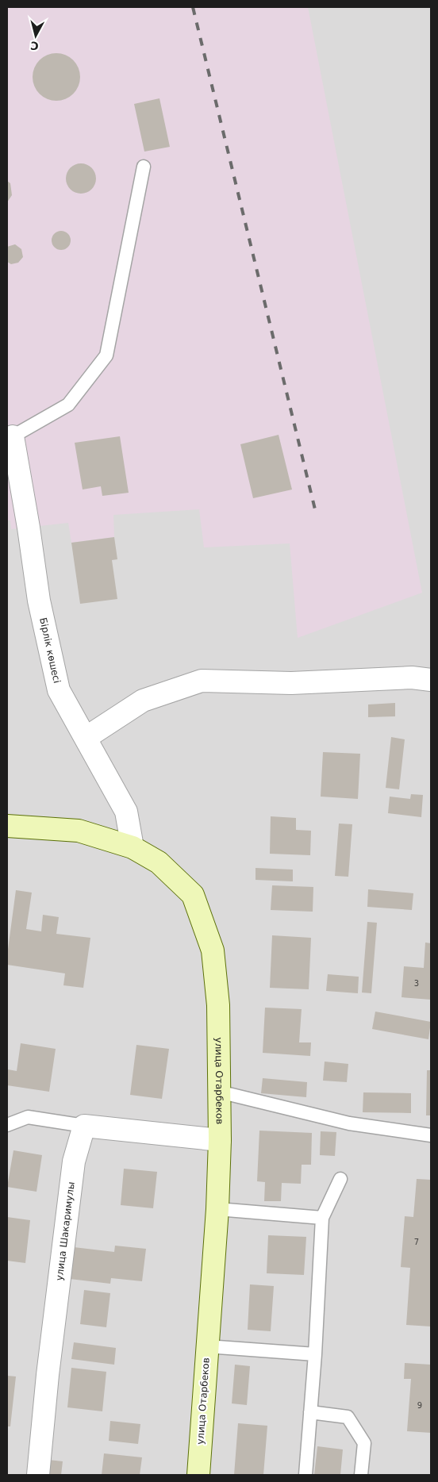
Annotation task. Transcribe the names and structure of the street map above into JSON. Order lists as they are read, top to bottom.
{
  "streets": {
    "main road": ["улица Отарбеков"],
    "street": ["Бірлік көшесі", "улица Шакаримулы"]
  },
  "crossings": [
    ["Бірлік көшесі", "улица Отарбеков"]
  ],
  "house_numbers": ["3", "7", "9"],
  "north": "bottom"
}
